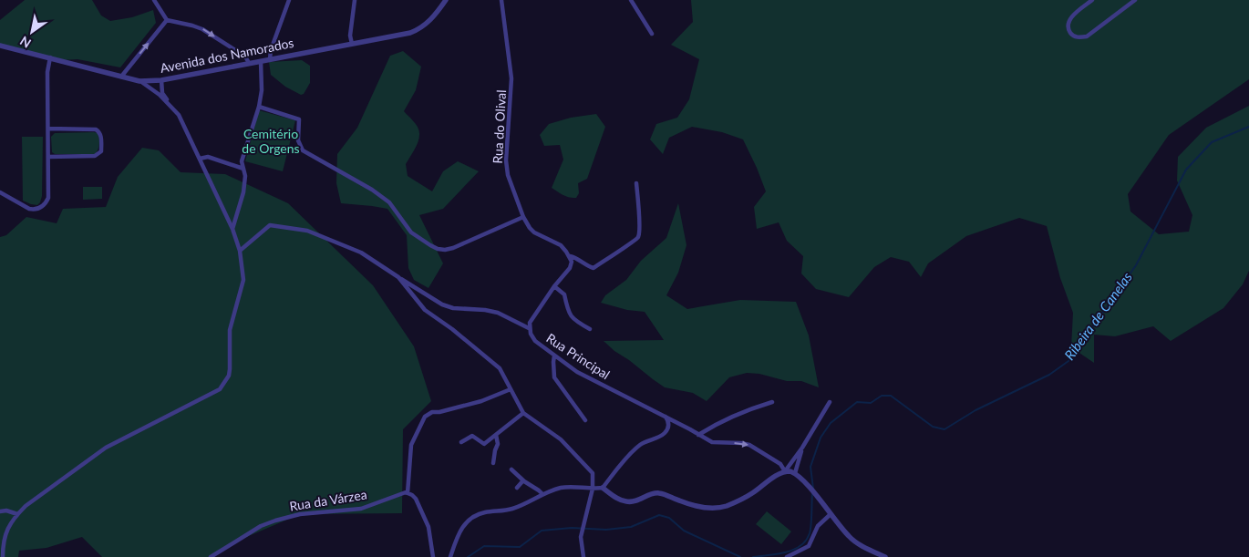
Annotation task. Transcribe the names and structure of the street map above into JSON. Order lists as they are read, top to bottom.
{
  "streets": {
    "street": [
      "Avenida dos Namorados",
      "Rua do Olival",
      "Rua Principal",
      "Rua da Várzea"
    ]
  },
  "water": ["Ribeira de Canelas"],
  "parks": ["Cemitério de Orgens"],
  "north": "bottom left"
}
